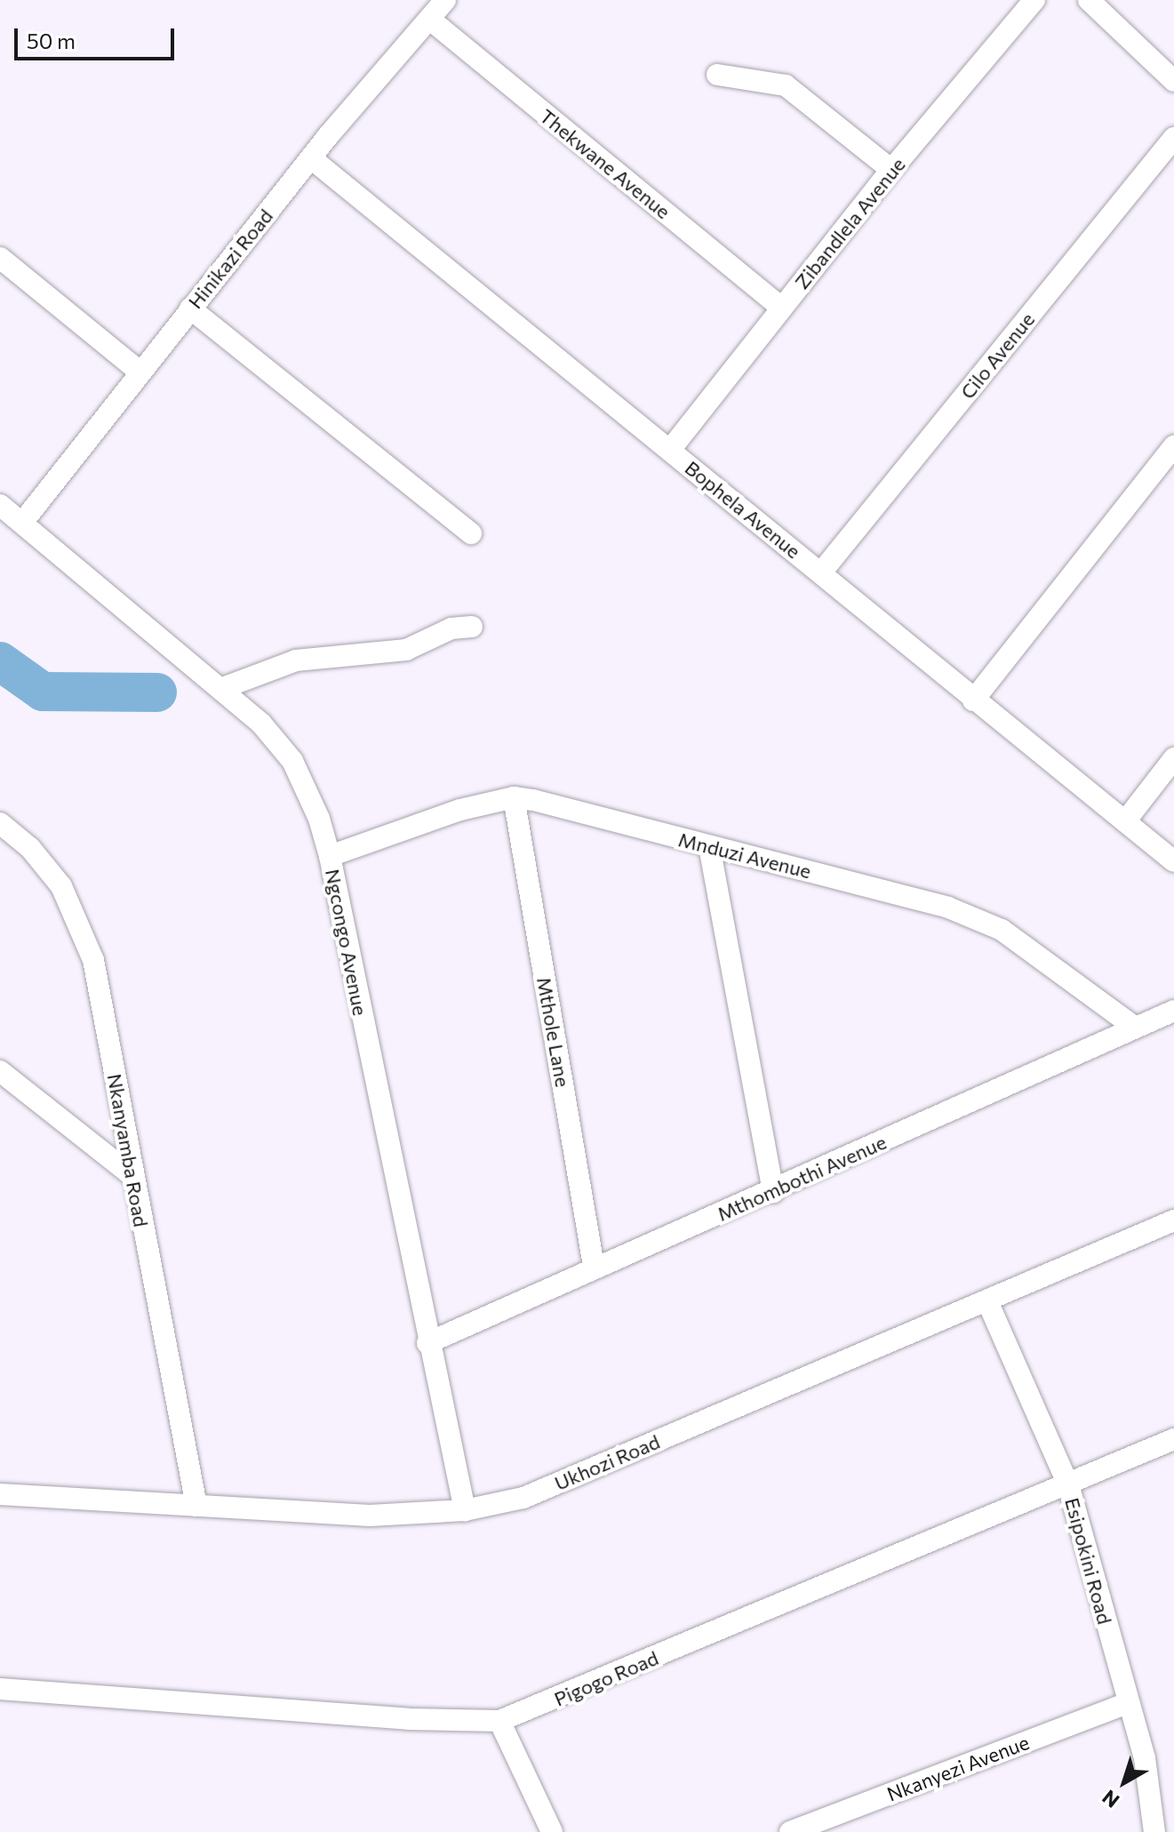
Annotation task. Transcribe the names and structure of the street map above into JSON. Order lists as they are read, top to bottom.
{
  "streets": {
    "street": [
      "Thekwane Avenue",
      "Zibandlela Avenue",
      "Hinikazi Road",
      "Cilo Avenue",
      "Bophela Avenue",
      "Mnduzi Avenue",
      "Ngcongo Avenue",
      "Mthole Lane",
      "Nkanyamba Road",
      "Mthombothi Avenue",
      "Ukhozi Road",
      "Esipokini Road",
      "Pigogo Road",
      "Nkanyezi Avenue"
    ]
  },
  "crossings": [
    ["Thekwane Avenue", "Zibandlela Avenue"],
    ["Thekwane Avenue", "Hinikazi Road"],
    ["Zibandlela Avenue", "Bophela Avenue"],
    ["Hinikazi Road", "Bophela Avenue"],
    ["Hinikazi Road", "Ngcongo Avenue"],
    ["Cilo Avenue", "Bophela Avenue"],
    ["Mnduzi Avenue", "Ngcongo Avenue"],
    ["Mnduzi Avenue", "Mthole Lane"],
    ["Mnduzi Avenue", "Mthombothi Avenue"],
    ["Ngcongo Avenue", "Mthombothi Avenue"],
    ["Ngcongo Avenue", "Ukhozi Road"],
    ["Mthole Lane", "Mthombothi Avenue"],
    ["Nkanyamba Road", "Ukhozi Road"],
    ["Ukhozi Road", "Esipokini Road"],
    ["Esipokini Road", "Pigogo Road"],
    ["Esipokini Road", "Nkanyezi Avenue"]
  ],
  "scale_bar": "50 m",
  "north": "bottom left"
}
